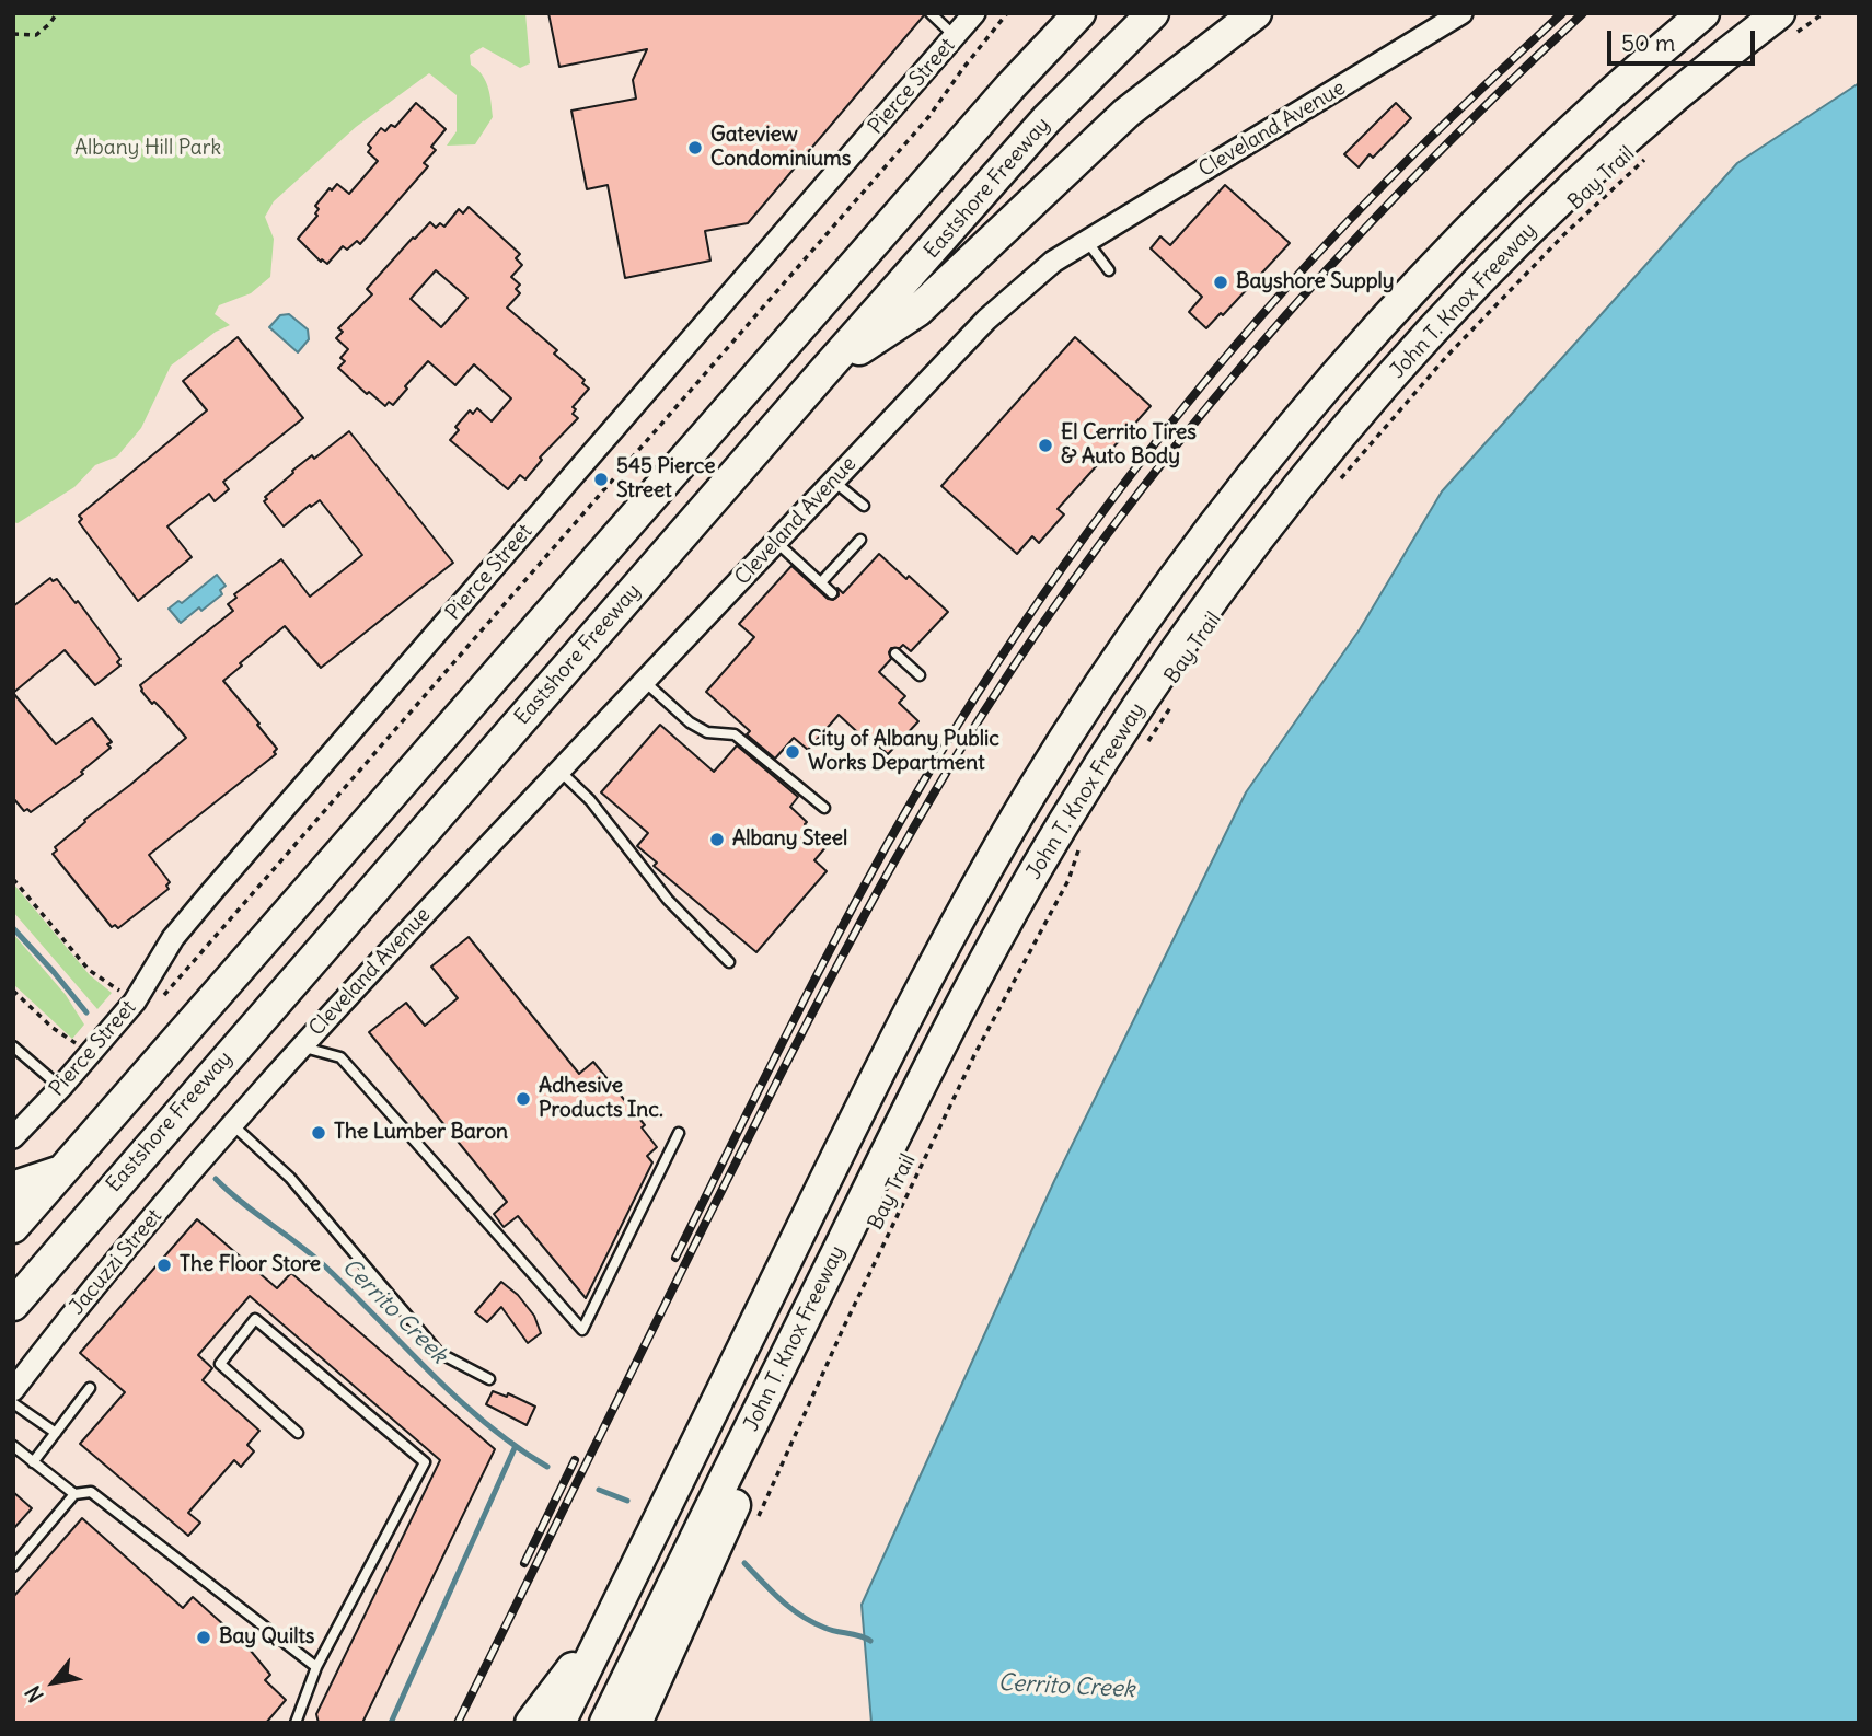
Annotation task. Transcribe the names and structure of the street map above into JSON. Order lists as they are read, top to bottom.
{
  "streets": {
    "highway": ["Eastshore Freeway", "John T. Knox Freeway"],
    "street": ["Pierce Street", "Cleveland Avenue", "Jacuzzi Street"],
    "path": ["Bay Trail"]
  },
  "crossings": [
    ["Cleveland Avenue", "Jacuzzi Street"]
  ],
  "water": ["Cerrito Creek"],
  "parks": ["Albany Hill Park"],
  "places": [
    "Gateview Condominiums",
    "Bayshore Supply",
    "El Cerrito Tires & Auto Body",
    "545 Pierce Street",
    "City of Albany Public Works Department",
    "Albany Steel",
    "Adhesive Products Inc.",
    "The Lumber Baron",
    "The Floor Store",
    "Bay Quilts"
  ],
  "scale_bar": "50 m",
  "north": "bottom left"
}
